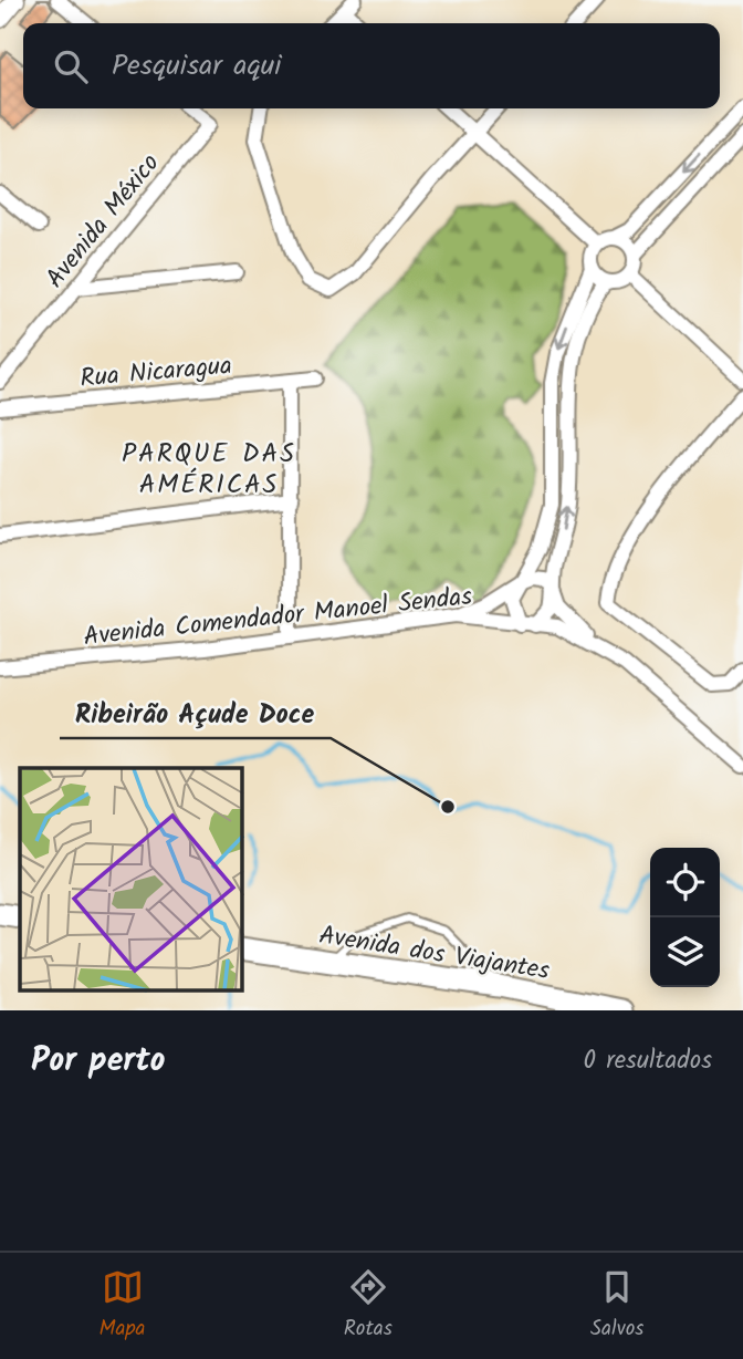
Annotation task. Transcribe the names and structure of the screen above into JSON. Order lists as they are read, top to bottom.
{
  "streets": {
    "main road": ["Avenida dos Viajantes"],
    "street": ["Avenida México", "Rua Nicaragua", "Avenida Comendador Manoel Sendas"]
  },
  "districts": ["PARQUE DAS AMÉRICAS"],
  "places": ["Ribeirão Açude Doce"],
  "page": {
    "search": "Pesquisar aqui",
    "heading": ["Por perto", "0 resultados"],
    "nav": ["Mapa", "Rotas", "Salvos"]
  }
}
